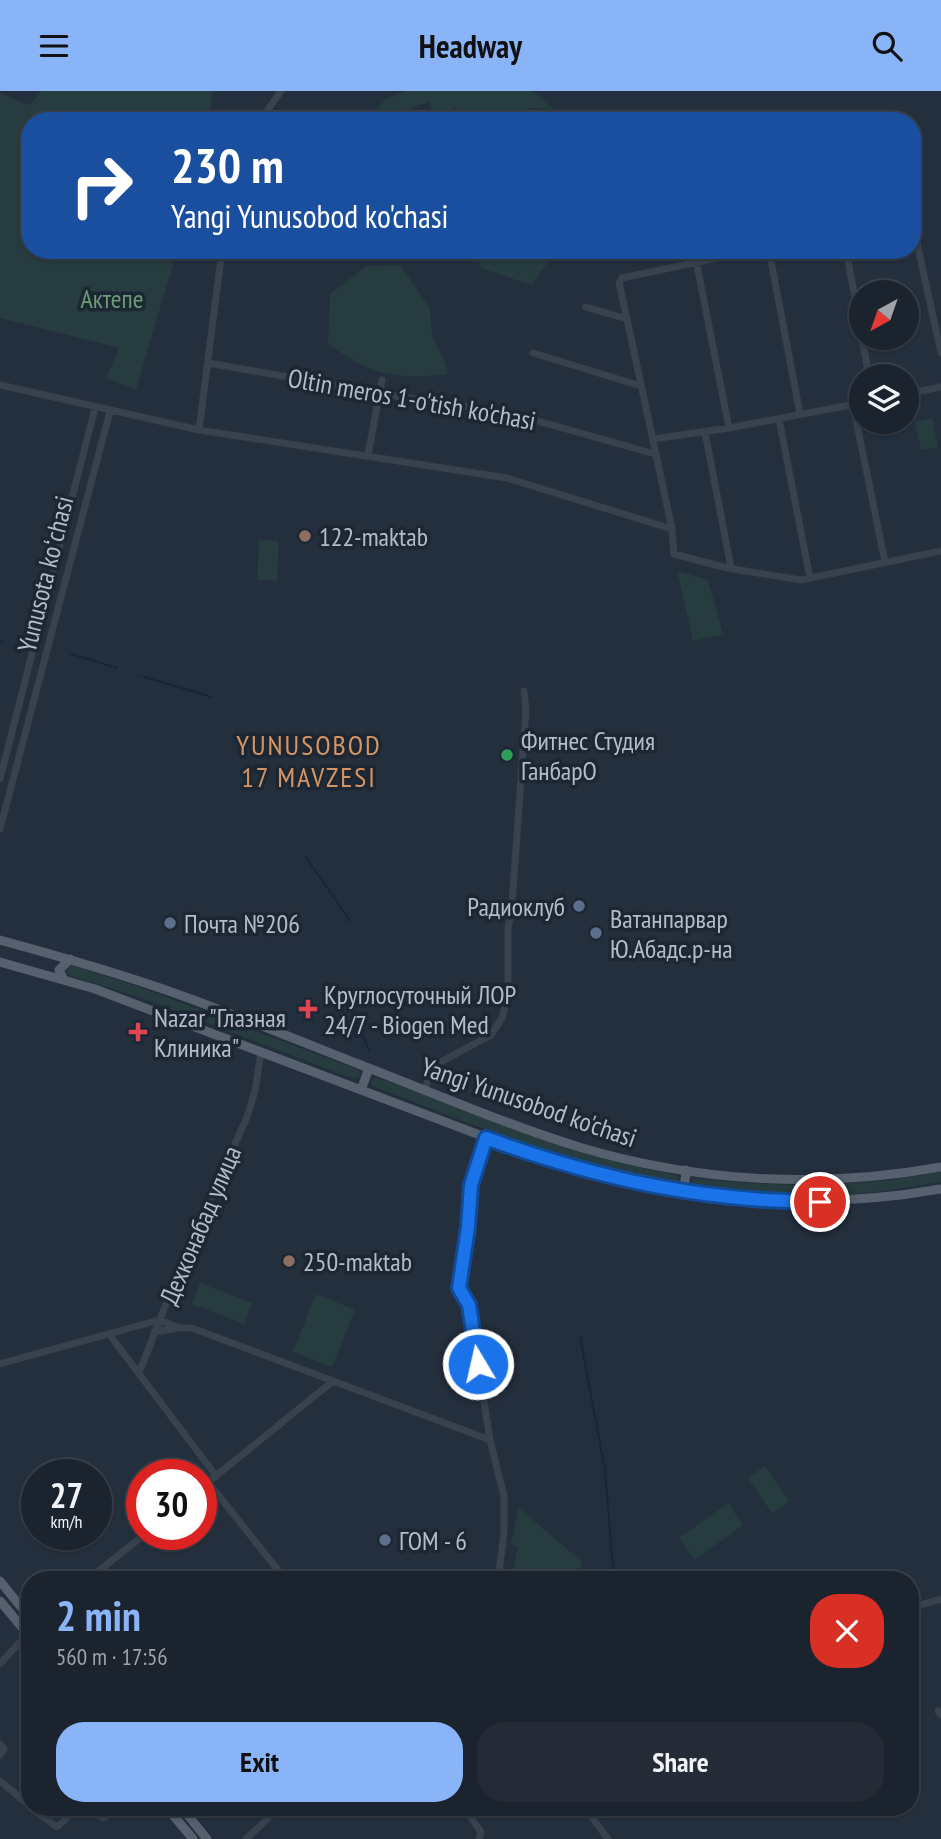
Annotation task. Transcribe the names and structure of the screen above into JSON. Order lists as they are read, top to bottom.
{
  "streets": {
    "main road": ["Yangi Yunusobod ko'chasi"],
    "street": ["Oltin meros 1-o'tish ko'chasi", "Yunusota koʻchasi", "Дехконабад улица"]
  },
  "crossings": [
    ["Yangi Yunusobod ko'chasi", "Дехконабад улица"]
  ],
  "districts": ["YUNUSOBOD 17 MAVZESI"],
  "parks": ["Актепе"],
  "places": {
    "other": [
      "122-maktab",
      "Фитнес Студия ГанбарО",
      "Радиоклуб",
      "Почта №206",
      "Ватанпарвар Ю.Абадс.р-на",
      "250-maktab",
      "ГОМ - 6"
    ],
    "health": ["Круглосуточный ЛОР 24/7 - Biogen Med", "Nazar \"Глазная Клиника\""]
  },
  "north": "bottom left",
  "page": {
    "header": "Headway",
    "turn": ["230 m", "Yangi Yunusobod ko'chasi"],
    "speed": "27 km/h",
    "limit": "30",
    "heading": ["2 min", "560 m · 17:56"],
    "buttons": ["Exit", "Share"]
  }
}
